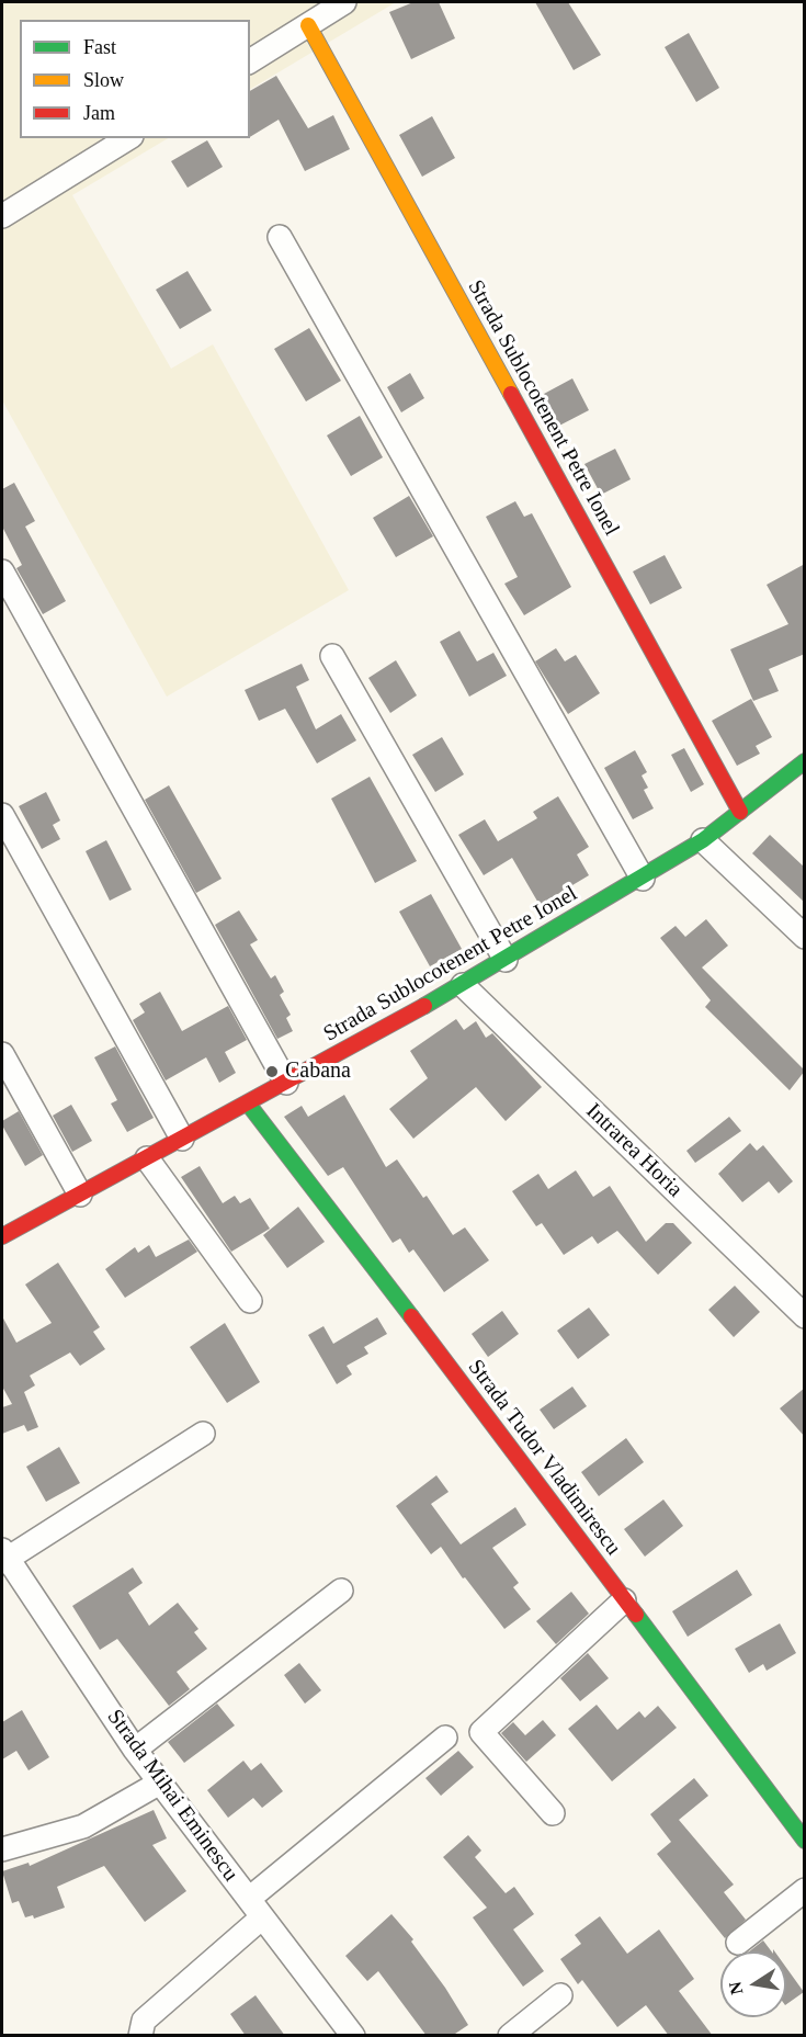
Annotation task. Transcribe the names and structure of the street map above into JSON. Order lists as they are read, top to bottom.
{
  "streets": {
    "street": [
      "Strada Sublocotenent Petre Ionel",
      "Intrarea Horia",
      "Strada Tudor Vladimirescu",
      "Strada Mihai Eminescu"
    ]
  },
  "crossings": [
    ["Strada Sublocotenent Petre Ionel", "Intrarea Horia"],
    ["Strada Sublocotenent Petre Ionel", "Strada Tudor Vladimirescu"]
  ],
  "places": ["Cabana"],
  "legend": ["Fast", "Slow", "Jam"],
  "north": "left"
}
